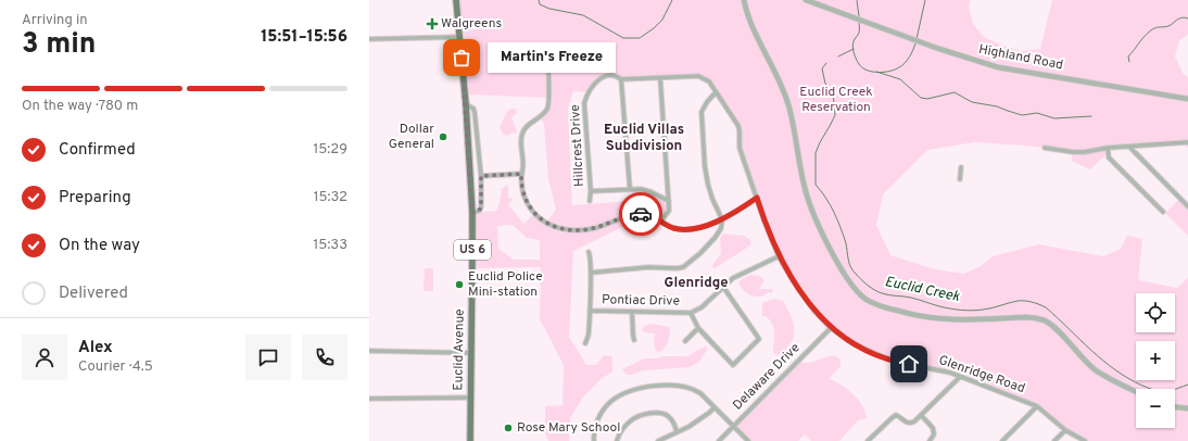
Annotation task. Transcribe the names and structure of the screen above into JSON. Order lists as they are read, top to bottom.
{
  "streets": {
    "main road": ["US 6", "Euclid Avenue"],
    "street": [
      "Highland Road",
      "Hillcrest Drive",
      "Pontiac Drive",
      "Glenridge Road",
      "Delaware Drive"
    ]
  },
  "crossings": [
    ["Hillcrest Drive", "Glenridge Road"],
    ["Pontiac Drive", "Glenridge Road"],
    ["Glenridge Road", "Delaware Drive"]
  ],
  "districts": ["Euclid Villas Subdivision", "Glenridge"],
  "water": ["Euclid Creek"],
  "parks": ["Euclid Creek Reservation"],
  "places": {
    "health": ["Walgreens"],
    "other": [
      "Martin's Freeze",
      "Dollar General",
      "Euclid Police Mini-station",
      "Rose Mary School"
    ]
  },
  "page": {
    "heading": ["3 min", "Arriving in", "15:51–15:56"],
    "panel": ["Alex", "Courier · 4.5"],
    "bubble": "Martin's Freeze",
    "bar": "On the way · 780 m",
    "list": [
      ["Confirmed", "15:29"],
      ["Preparing", "15:32"],
      ["On the way", "15:33"],
      "Delivered"
    ],
    "map_buttons": ["+", "−"]
  }
}
